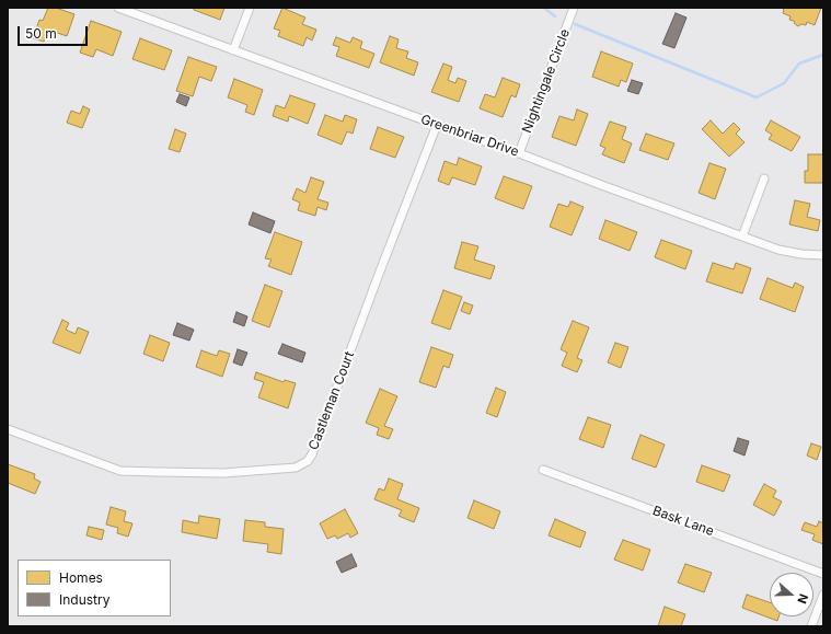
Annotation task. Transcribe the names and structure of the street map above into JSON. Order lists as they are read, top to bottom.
{
  "streets": {
    "street": [
      "Nightingale Circle",
      "Greenbriar Drive",
      "Castleman Court",
      "Bask Lane"
    ]
  },
  "crossings": [
    ["Nightingale Circle", "Greenbriar Drive"],
    ["Greenbriar Drive", "Castleman Court"]
  ],
  "legend": ["Homes", "Industry"],
  "scale_bar": "50 m",
  "north": "right"
}
